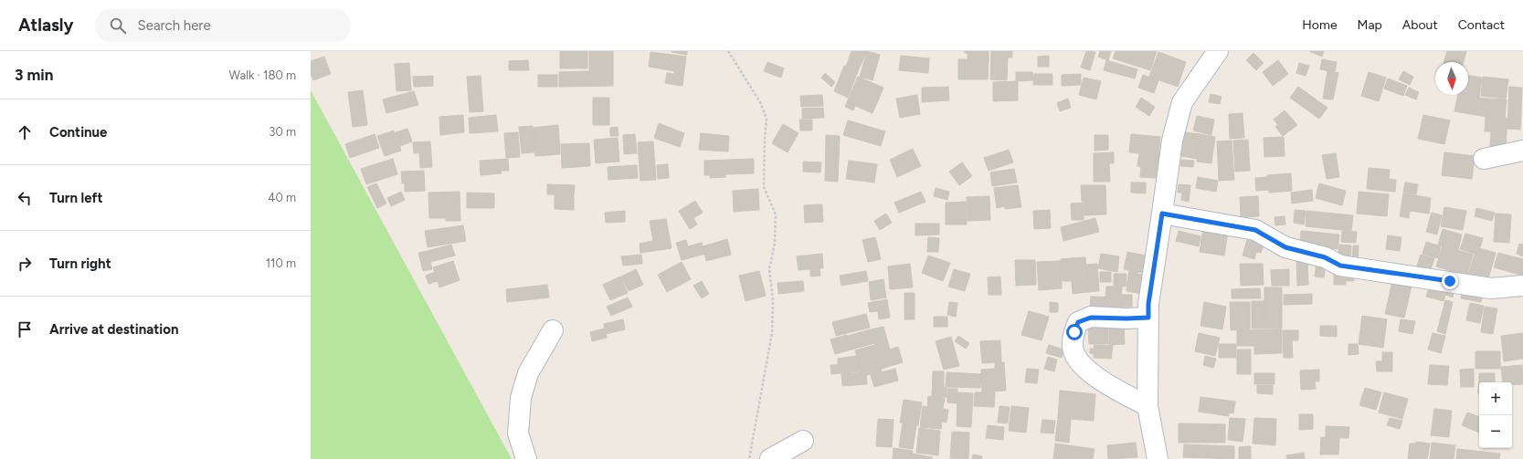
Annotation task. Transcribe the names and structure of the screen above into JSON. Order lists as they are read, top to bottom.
{
  "north": "bottom",
  "page": {
    "header": "Atlasly",
    "search": "Search here",
    "nav": [
      "Home",
      "Map",
      "About",
      "Contact"
    ],
    "heading": ["3 min", "Walk · 180 m"],
    "list": [
      ["Continue", "30 m"],
      ["Turn left", "40 m"],
      ["Turn right", "110 m"],
      "Arrive at destination"
    ],
    "map_buttons": ["+", "−"]
  }
}
